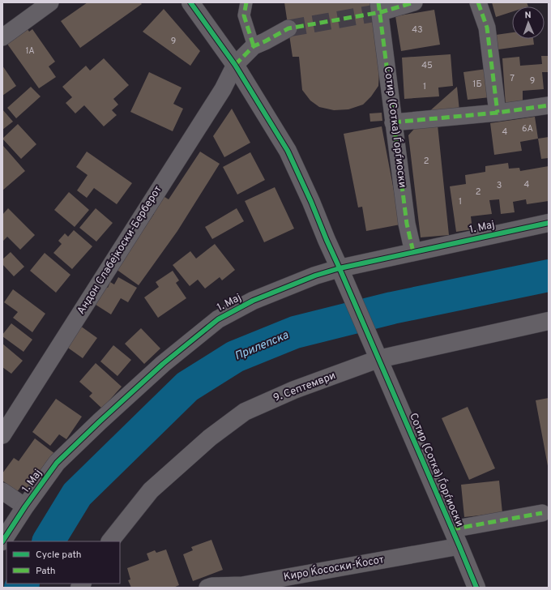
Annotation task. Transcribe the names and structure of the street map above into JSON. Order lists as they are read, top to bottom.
{
  "streets": {
    "street": [
      "Сотир (Сотка) Ѓорѓиоски",
      "1. Мај",
      "Андон Слабејкоски-Берберот",
      "9. Септември",
      "Киро Ќососки-Ќосот"
    ]
  },
  "crossings": [
    ["Сотир (Сотка) Ѓорѓиоски", "1. Мај"],
    ["Сотир (Сотка) Ѓорѓиоски", "Андон Слабејкоски-Берберот"],
    ["Сотир (Сотка) Ѓорѓиоски", "9. Септември"],
    ["Сотир (Сотка) Ѓорѓиоски", "Киро Ќососки-Ќосот"]
  ],
  "water": ["Прилепска"],
  "house_numbers": [
    "43",
    "9",
    "1А",
    "45",
    "7",
    "9",
    "1Б",
    "1",
    "6А",
    "4",
    "2",
    "4",
    "3",
    "2",
    "1"
  ],
  "legend": ["Cycle path", "Path"],
  "north": "top"
}
